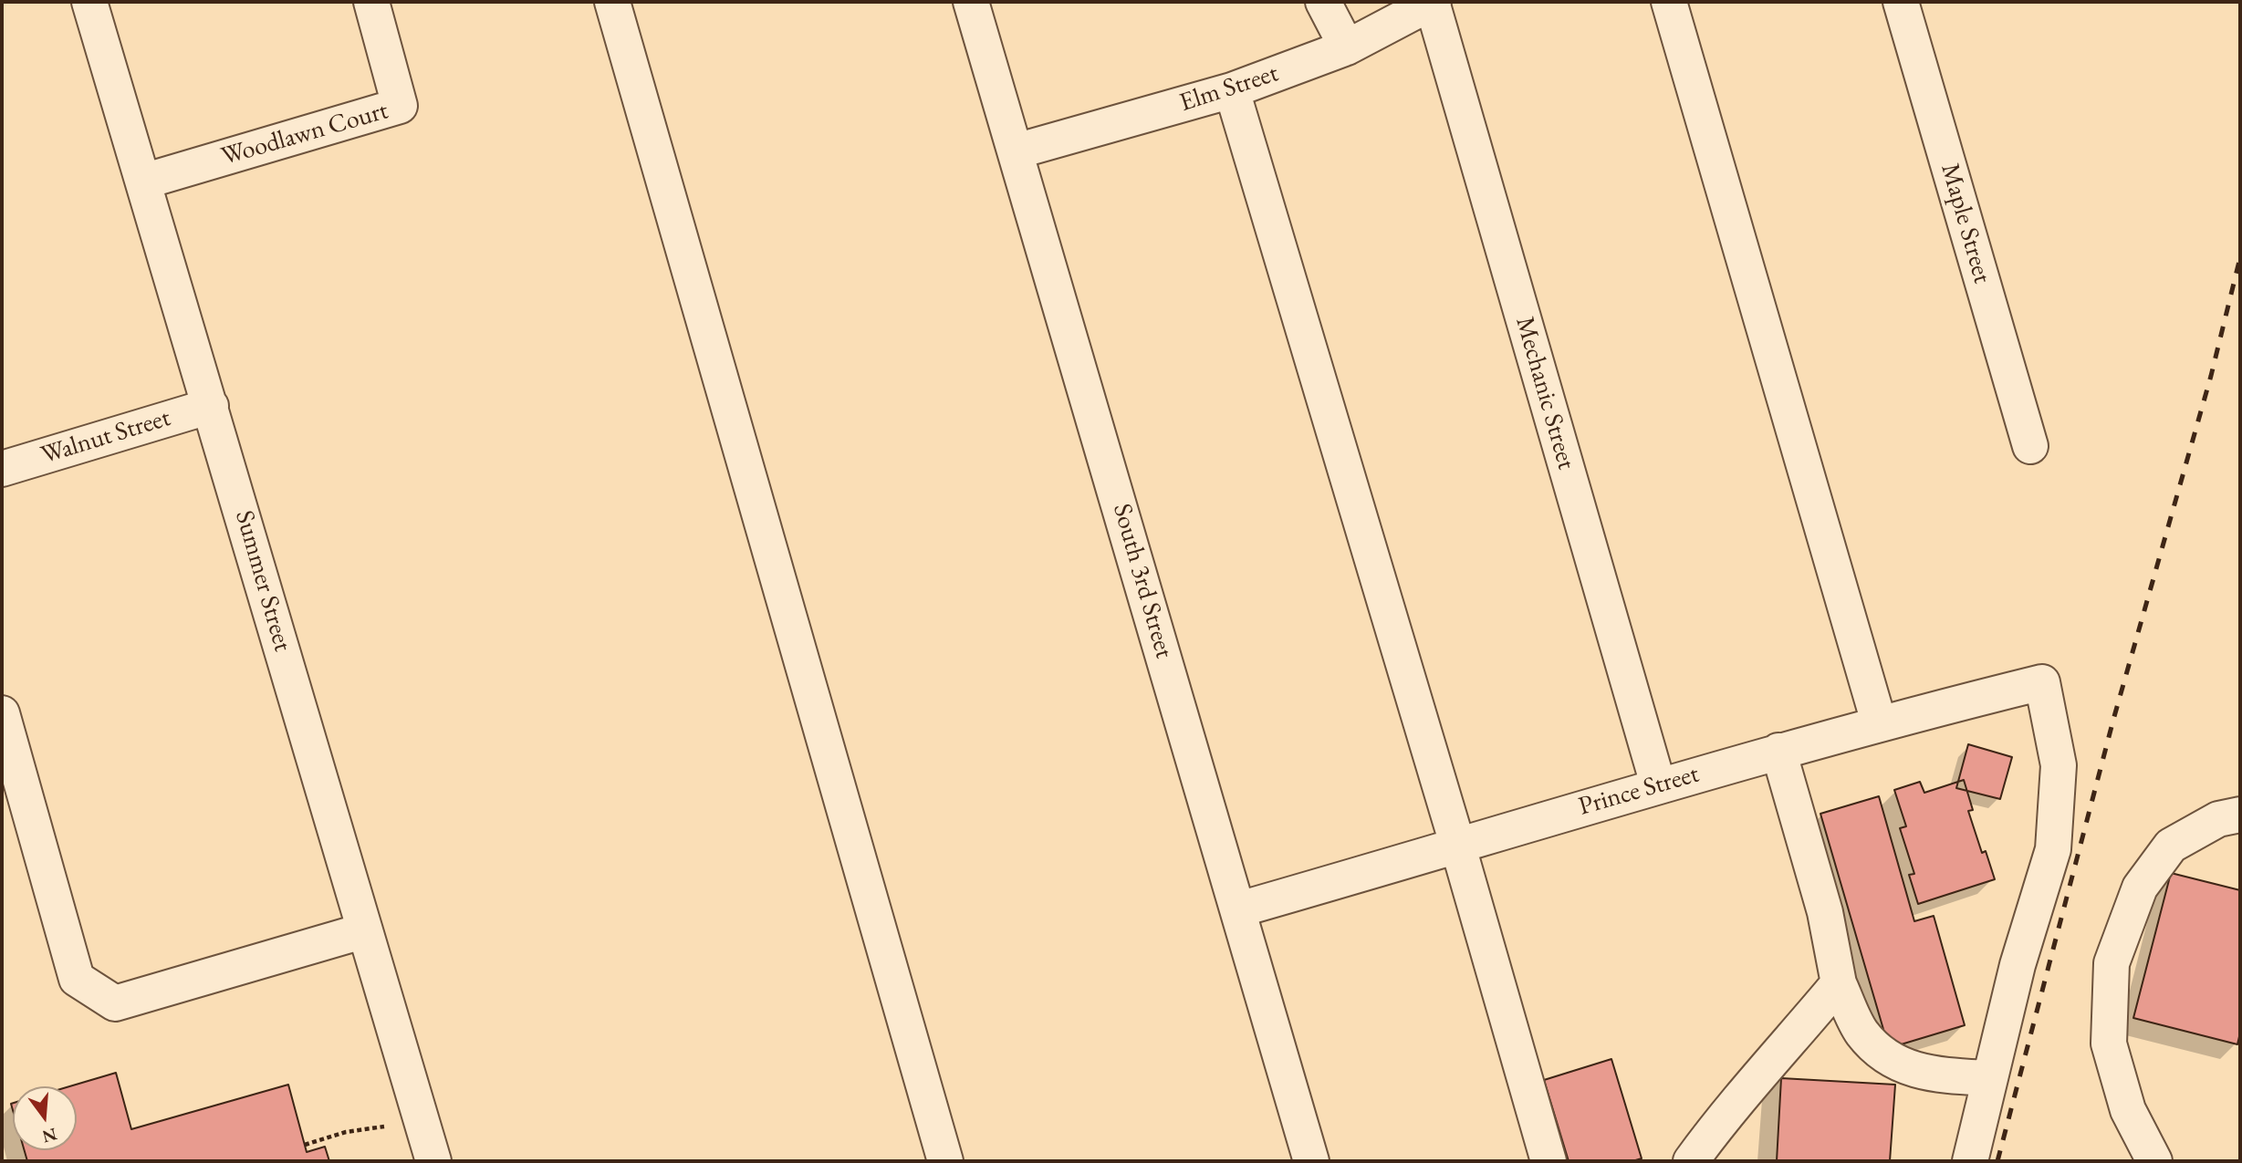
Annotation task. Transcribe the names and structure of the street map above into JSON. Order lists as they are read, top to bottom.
{
  "streets": {
    "street": [
      "Elm Street",
      "Woodlawn Court",
      "Maple Street",
      "Mechanic Street",
      "Walnut Street",
      "Summer Street",
      "South 3rd Street",
      "Prince Street"
    ]
  },
  "crossings": [
    ["Elm Street", "Mechanic Street"],
    ["Elm Street", "South 3rd Street"],
    ["Woodlawn Court", "Summer Street"],
    ["Mechanic Street", "Prince Street"],
    ["Walnut Street", "Summer Street"],
    ["South 3rd Street", "Prince Street"]
  ],
  "north": "bottom"
}
